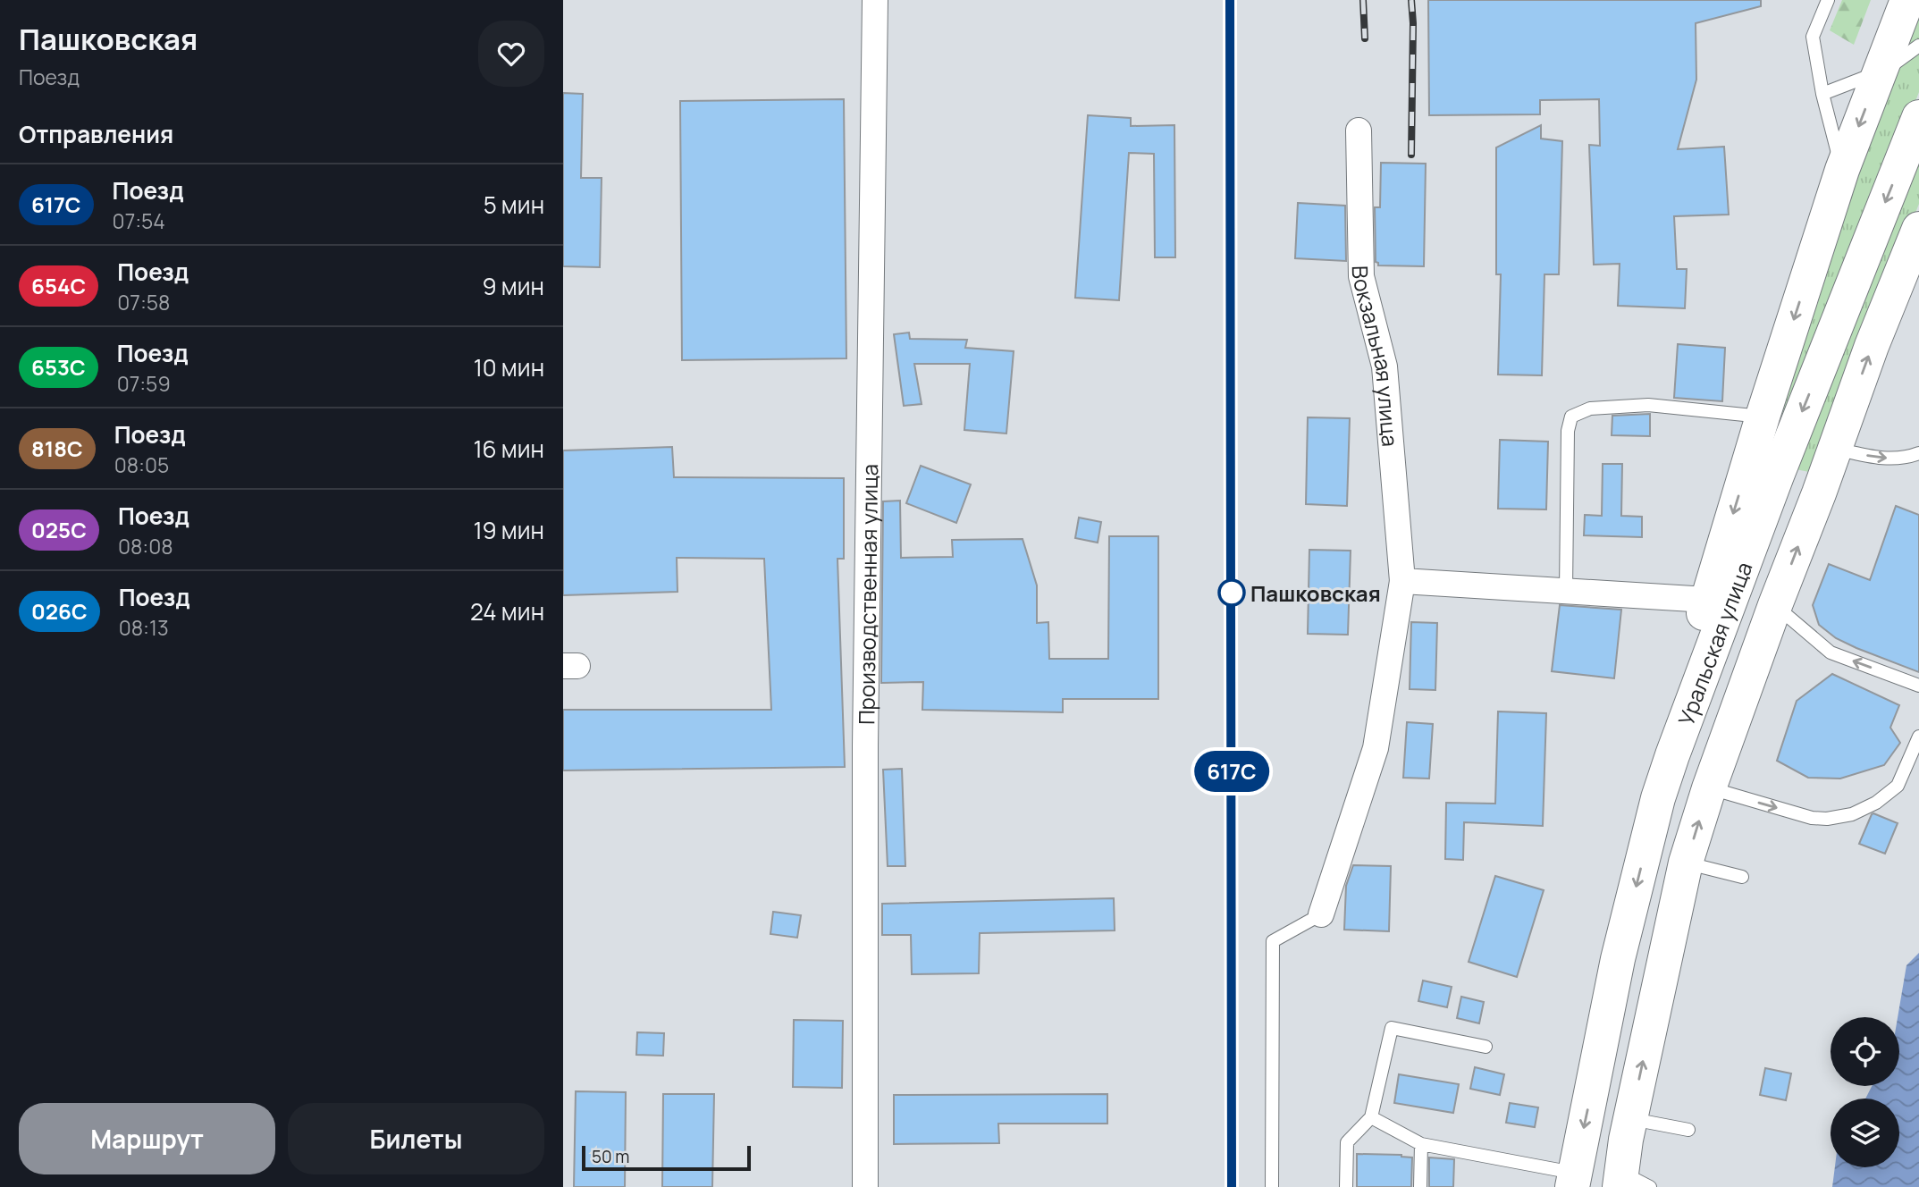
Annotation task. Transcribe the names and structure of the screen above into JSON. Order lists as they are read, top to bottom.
{
  "streets": {
    "main road": ["Уральская улица"],
    "street": ["Вокзальная улица", "Производственная улица"]
  },
  "places": ["Пашковская"],
  "scale_bar": "50 m",
  "page": {
    "heading": [
      ["Пашковская", "Поезд"],
      "Отправления"
    ],
    "on_map": "617C",
    "list": [
      {
        "mark": "617C",
        "name": "Поезд",
        "note": "07:54",
        "value": "5 мин"
      },
      {
        "mark": "654С",
        "name": "Поезд",
        "note": "07:58",
        "value": "9 мин"
      },
      {
        "mark": "653С",
        "name": "Поезд",
        "note": "07:59",
        "value": "10 мин"
      },
      {
        "mark": "818С",
        "name": "Поезд",
        "note": "08:05",
        "value": "16 мин"
      },
      {
        "mark": "025С",
        "name": "Поезд",
        "note": "08:08",
        "value": "19 мин"
      },
      {
        "mark": "026С",
        "name": "Поезд",
        "note": "08:13",
        "value": "24 мин"
      }
    ],
    "buttons": ["Маршрут", "Билеты"],
    "scale": "50 m"
  }
}
